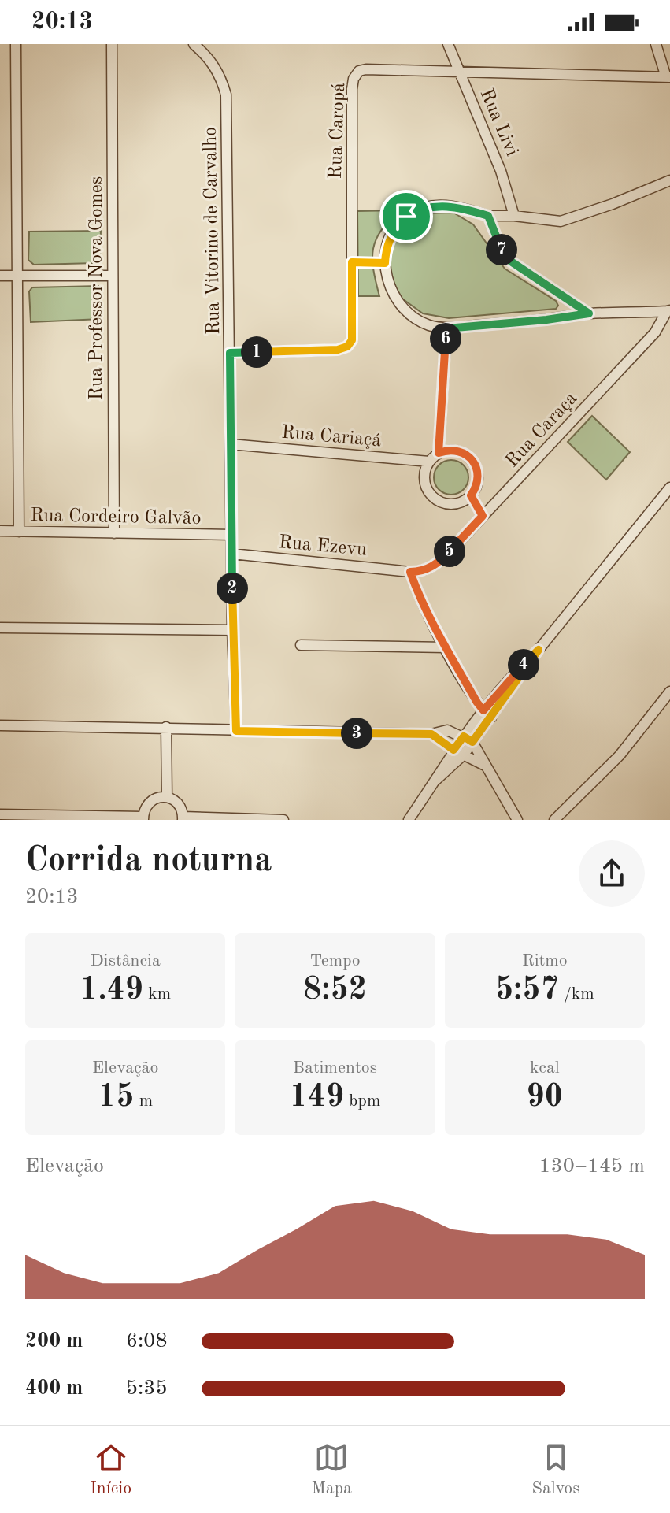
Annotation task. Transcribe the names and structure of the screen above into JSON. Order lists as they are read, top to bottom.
{
  "streets": {
    "street": [
      "Rua Livi",
      "Rua Caropá",
      "Rua Vitorino de Carvalho",
      "Rua Professor Nova Gomes",
      "Rua Caraça",
      "Rua Cariaçá",
      "Rua Cordeiro Galvão",
      "Rua Ezevu"
    ]
  },
  "crossings": [
    ["Rua Livi", "Rua Caropá"],
    ["Rua Caropá", "Rua Vitorino de Carvalho"],
    ["Rua Vitorino de Carvalho", "Rua Cariaçá"],
    ["Rua Vitorino de Carvalho", "Rua Cordeiro Galvão"],
    ["Rua Vitorino de Carvalho", "Rua Ezevu"],
    ["Rua Professor Nova Gomes", "Rua Cordeiro Galvão"],
    ["Rua Caraça", "Rua Ezevu"]
  ],
  "page": {
    "status": "20:13",
    "pins": [
      "7",
      "6",
      "1",
      "5",
      "2",
      "4",
      "3"
    ],
    "heading": ["Corrida noturna", "20:13"],
    "stats": [
      ["Distância", "1.49 km"],
      ["Tempo", "8:52"],
      ["Ritmo", "5:57 /km"],
      ["Elevação", "15 m"],
      ["Batimentos", "149 bpm"],
      ["kcal", "90"]
    ],
    "chart": ["Elevação", "130–145 m"],
    "list": [
      {
        "name": "200 m",
        "note": "6:08"
      },
      {
        "name": "400 m",
        "note": "5:35"
      }
    ],
    "tabs": ["Início", "Mapa", "Salvos"]
  }
}
